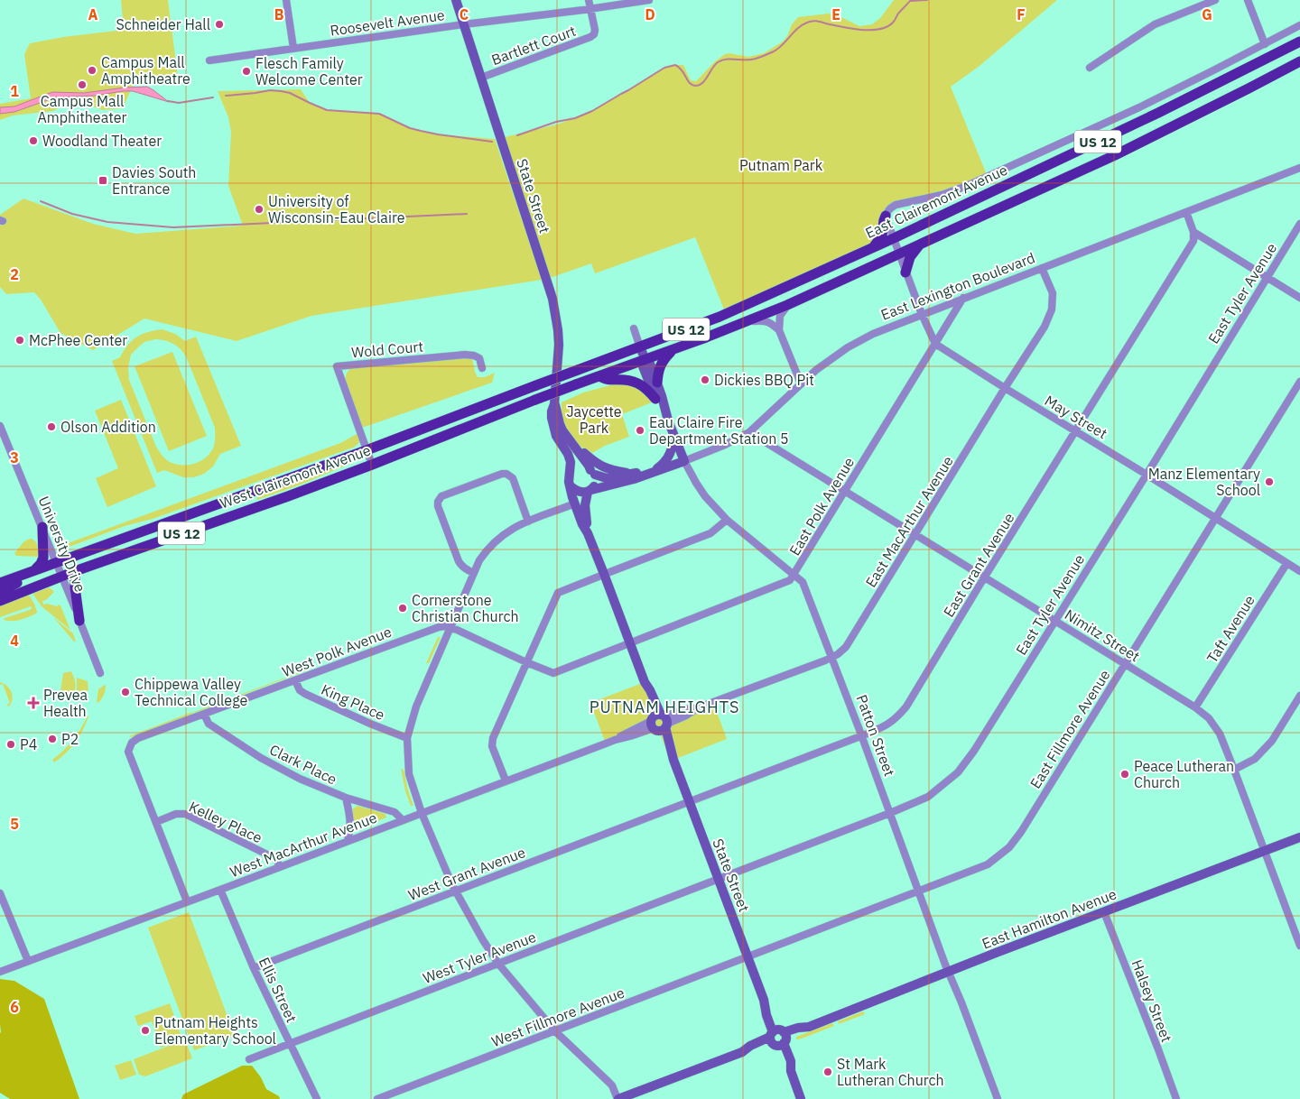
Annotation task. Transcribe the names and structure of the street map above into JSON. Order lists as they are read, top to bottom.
{
  "streets": {
    "main road": [
      "US 12",
      "State Street",
      "East Clairemont Avenue",
      "East Lexington Boulevard",
      "West Clairemont Avenue",
      "Patton Street",
      "East Hamilton Avenue"
    ],
    "street": [
      "Roosevelt Avenue",
      "Bartlett Court",
      "East Tyler Avenue",
      "Wold Court",
      "May Street",
      "East Polk Avenue",
      "East MacArthur Avenue",
      "University Drive",
      "East Grant Avenue",
      "Taft Avenue",
      "Nimitz Street",
      "West Polk Avenue",
      "King Place",
      "East Fillmore Avenue",
      "Clark Place",
      "Kelley Place",
      "West MacArthur Avenue",
      "West Grant Avenue",
      "West Tyler Avenue",
      "Ellis Street",
      "Halsey Street",
      "West Fillmore Avenue"
    ]
  },
  "crossings": [
    ["Roosevelt Avenue", "Bartlett Court"],
    ["Roosevelt Avenue", "State Street"],
    ["Bartlett Court", "State Street"],
    ["US 12", "East Lexington Boulevard"],
    ["US 12", "West Clairemont Avenue"],
    ["US 12", "Nimitz Street"],
    ["US 12", "Patton Street"],
    ["State Street", "East Lexington Boulevard"],
    ["State Street", "East Tyler Avenue"],
    ["State Street", "East Polk Avenue"],
    ["State Street", "East MacArthur Avenue"],
    ["State Street", "East Grant Avenue"],
    ["State Street", "East Fillmore Avenue"],
    ["State Street", "West MacArthur Avenue"],
    ["State Street", "West Grant Avenue"],
    ["State Street", "East Hamilton Avenue"],
    ["State Street", "West Tyler Avenue"],
    ["State Street", "West Fillmore Avenue"],
    ["East Clairemont Avenue", "West Clairemont Avenue"],
    ["East Clairemont Avenue", "Patton Street"],
    ["East Lexington Boulevard", "East Polk Avenue"],
    ["East Lexington Boulevard", "East MacArthur Avenue"],
    ["East Lexington Boulevard", "Nimitz Street"],
    ["East Lexington Boulevard", "Patton Street"],
    ["East Tyler Avenue", "May Street"],
    ["East Tyler Avenue", "Nimitz Street"],
    ["East Tyler Avenue", "Patton Street"],
    ["East Tyler Avenue", "West Tyler Avenue"],
    ["Wold Court", "West Clairemont Avenue"],
    ["May Street", "East Polk Avenue"],
    ["May Street", "East MacArthur Avenue"],
    ["May Street", "East Grant Avenue"],
    ["May Street", "Taft Avenue"],
    ["May Street", "East Fillmore Avenue"],
    ["West Clairemont Avenue", "University Drive"],
    ["East Polk Avenue", "Nimitz Street"],
    ["East Polk Avenue", "Patton Street"],
    ["East MacArthur Avenue", "Nimitz Street"],
    ["East MacArthur Avenue", "Patton Street"],
    ["East MacArthur Avenue", "West MacArthur Avenue"],
    ["East Grant Avenue", "Nimitz Street"],
    ["East Grant Avenue", "Patton Street"],
    ["East Grant Avenue", "West Grant Avenue"],
    ["Taft Avenue", "Nimitz Street"],
    ["Nimitz Street", "East Fillmore Avenue"],
    ["Nimitz Street", "Patton Street"],
    ["Nimitz Street", "East Hamilton Avenue"],
    ["West Polk Avenue", "King Place"],
    ["West Polk Avenue", "Clark Place"],
    ["West Polk Avenue", "Kelley Place"],
    ["East Fillmore Avenue", "Patton Street"],
    ["East Fillmore Avenue", "West Fillmore Avenue"],
    ["Patton Street", "East Hamilton Avenue"],
    ["Clark Place", "West MacArthur Avenue"],
    ["Kelley Place", "West MacArthur Avenue"],
    ["West MacArthur Avenue", "Ellis Street"],
    ["West Grant Avenue", "Ellis Street"],
    ["East Hamilton Avenue", "Halsey Street"],
    ["West Tyler Avenue", "Ellis Street"]
  ],
  "districts": ["PUTNAM HEIGHTS"],
  "parks": ["Putnam Park", "Jaycette Park"],
  "places": {
    "other": [
      "Schneider Hall",
      "Campus Mall Amphitheatre",
      "Flesch Family Welcome Center",
      "Campus Mall Amphitheater",
      "Woodland Theater",
      "University of Wisconsin-Eau Claire",
      "McPhee Center",
      "Dickies BBQ Pit",
      "Olson Addition",
      "Eau Claire Fire Department Station 5",
      "Manz Elementary School",
      "Cornerstone Christian Church",
      "Chippewa Valley Technical College",
      "P2",
      "P4",
      "Peace Lutheran Church",
      "Putnam Heights Elementary School",
      "St Mark Lutheran Church"
    ],
    "transit": ["Davies South Entrance"],
    "health": ["Prevea Health"]
  },
  "grid": {
    "columns": [
      "A",
      "B",
      "C",
      "D",
      "E",
      "F",
      "G"
    ],
    "rows": [
      "1",
      "2",
      "3",
      "4",
      "5",
      "6"
    ]
  }
}
